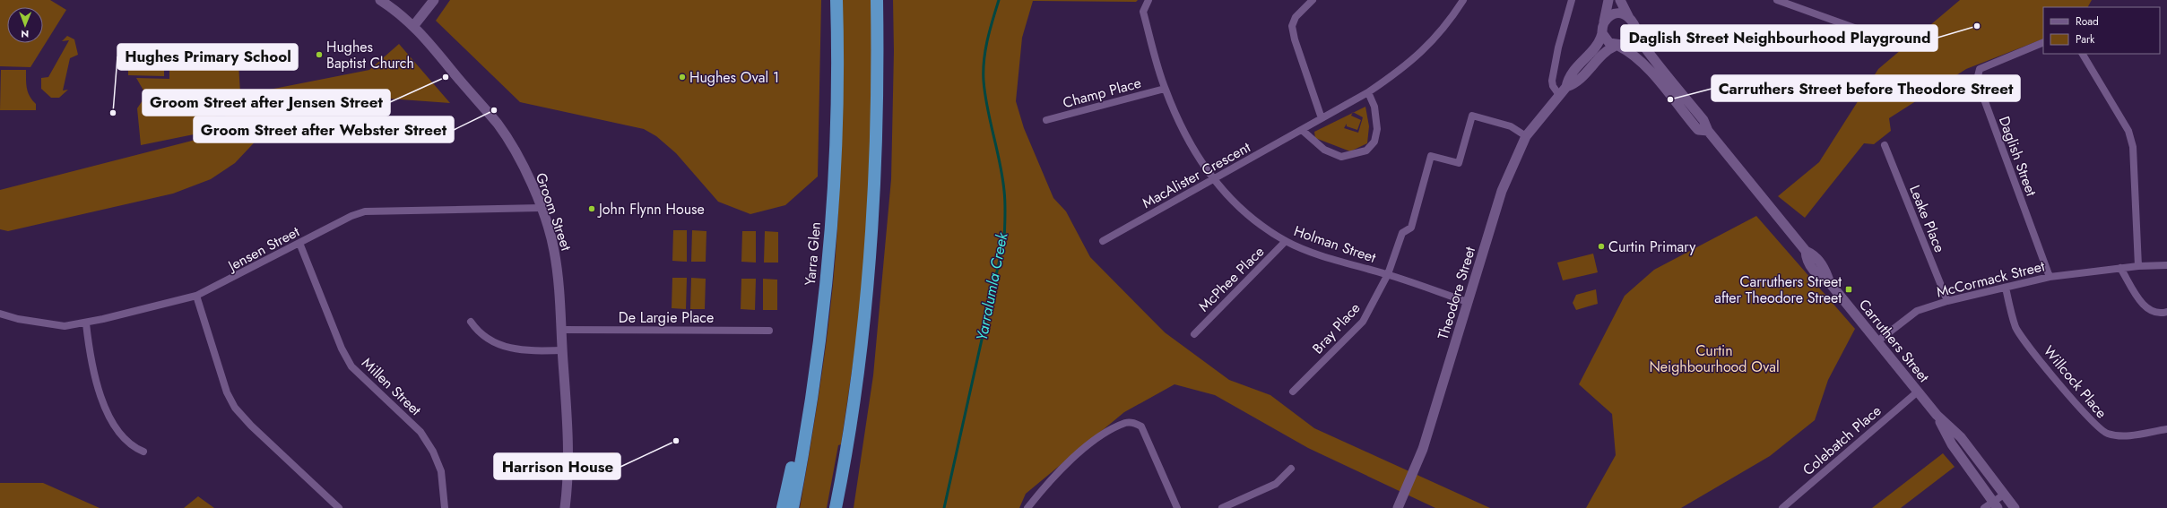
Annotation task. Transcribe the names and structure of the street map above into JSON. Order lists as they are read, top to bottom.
{
  "streets": {
    "highway": ["Yarra Glen"],
    "main road": ["Groom Street", "Theodore Street", "Carruthers Street"],
    "street": [
      "Champ Place",
      "Daglish Street",
      "MacAlister Crescent",
      "Leake Place",
      "Holman Street",
      "Jensen Street",
      "McPhee Place",
      "McCormack Street",
      "De Largie Place",
      "Bray Place",
      "Willcock Place",
      "Millen Street",
      "Colebatch Place"
    ]
  },
  "crossings": [
    ["Champ Place", "Holman Street"],
    ["Daglish Street", "McCormack Street"],
    ["MacAlister Crescent", "Holman Street"],
    ["Groom Street", "Jensen Street"],
    ["Groom Street", "De Largie Place"],
    ["Leake Place", "McCormack Street"],
    ["Holman Street", "McPhee Place"],
    ["Holman Street", "Theodore Street"],
    ["Holman Street", "Bray Place"],
    ["Jensen Street", "Millen Street"],
    ["McCormack Street", "Carruthers Street"],
    ["McCormack Street", "Willcock Place"],
    ["Theodore Street", "Bray Place"],
    ["Theodore Street", "Carruthers Street"],
    ["Carruthers Street", "Colebatch Place"]
  ],
  "water": ["Yarralumla Creek"],
  "parks": ["Curtin Neighbourhood Oval"],
  "places": {
    "other": [
      "Daglish Street Neighbourhood Playground",
      "Hughes Baptist Church",
      "Groom Street after Jensen Street",
      "Hughes Oval 1",
      "Carruthers Street before Theodore Street",
      "Groom Street after Webster Street",
      "Hughes Primary School",
      "John Flynn House",
      "Curtin Primary",
      "Harrison House"
    ],
    "transit": ["Carruthers Street after Theodore Street"]
  },
  "legend": ["Road", "Park"],
  "north": "bottom"
}
